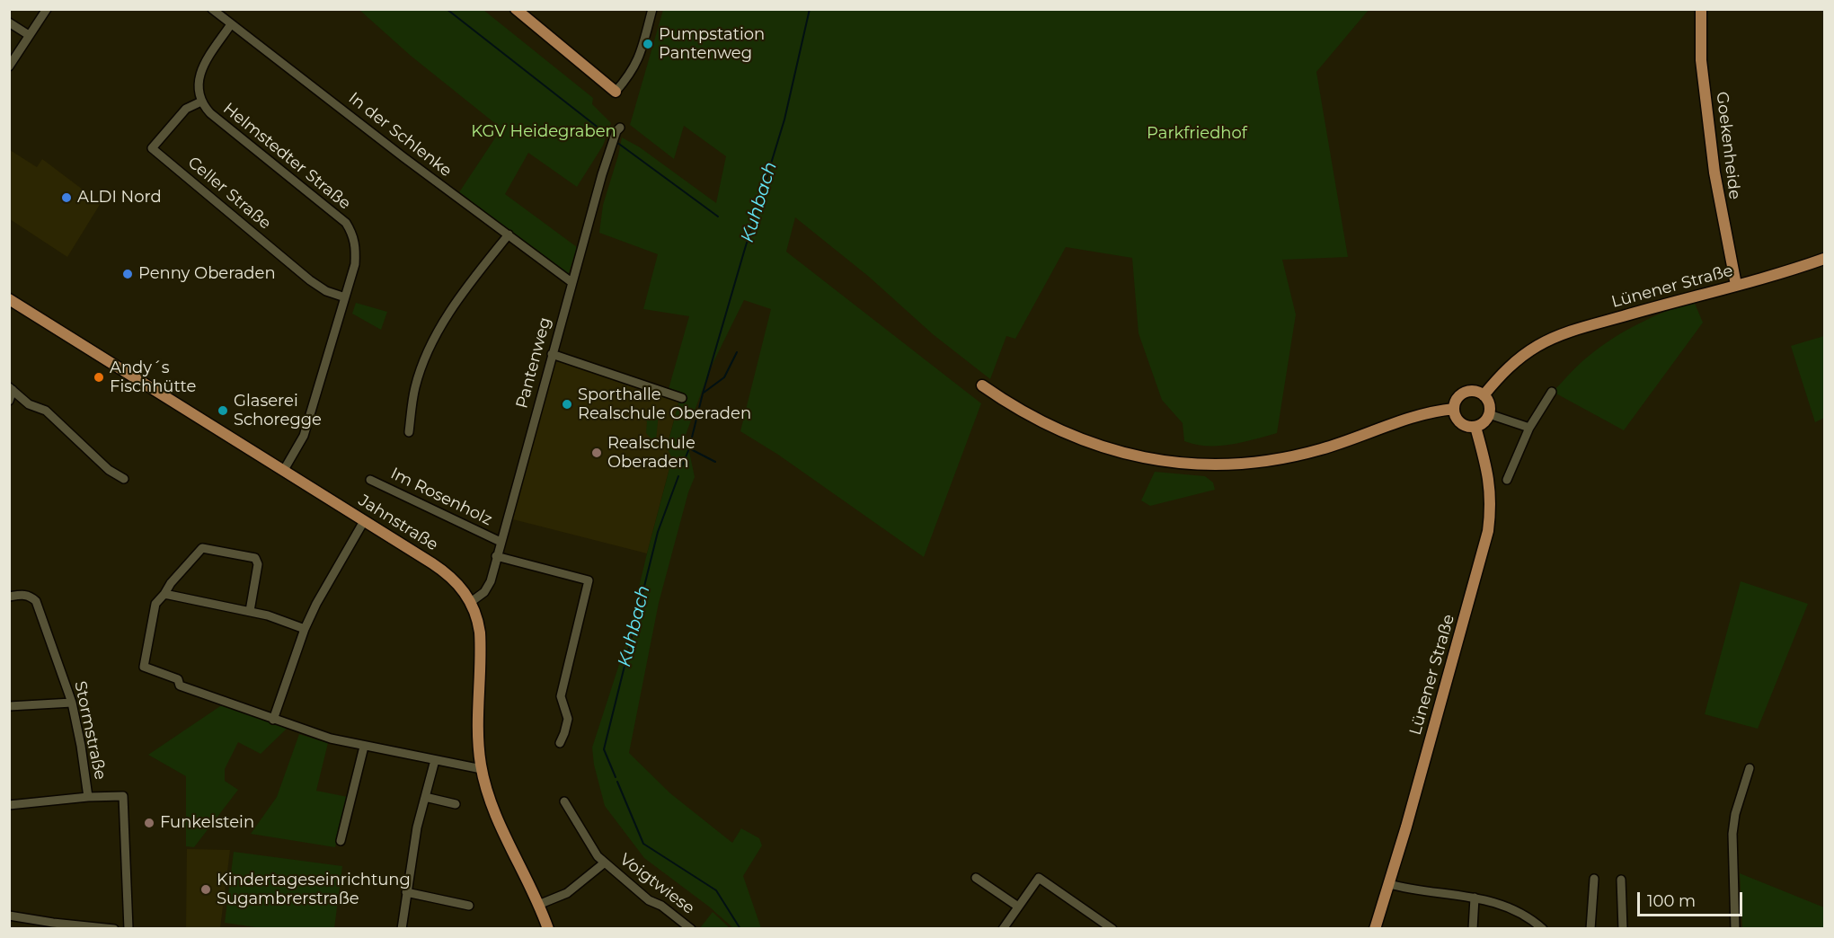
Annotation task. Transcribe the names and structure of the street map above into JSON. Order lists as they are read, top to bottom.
{
  "streets": {
    "main road": ["Goekenheide", "Lünener Straße", "Jahnstraße"],
    "street": [
      "In der Schlenke",
      "Helmstedter Straße",
      "Celler Straße",
      "Pantenweg",
      "Im Rosenholz",
      "Stormstraße",
      "Voigtwiese"
    ]
  },
  "crossings": [
    ["In der Schlenke", "Helmstedter Straße"],
    ["In der Schlenke", "Pantenweg"],
    ["Goekenheide", "Lünener Straße"],
    ["Helmstedter Straße", "Celler Straße"],
    ["Helmstedter Straße", "Jahnstraße"],
    ["Pantenweg", "Im Rosenholz"],
    ["Pantenweg", "Jahnstraße"],
    ["Jahnstraße", "Voigtwiese"]
  ],
  "water": ["Kuhbach"],
  "parks": ["KGV Heidegraben", "Parkfriedhof"],
  "places": [
    "Pumpstation Pantenweg",
    "ALDI Nord",
    "Penny Oberaden",
    "Andy´s Fischhütte",
    "Sporthalle Realschule Oberaden",
    "Glaserei Schoregge",
    "Realschule Oberaden",
    "Funkelstein",
    "Kindertageseinrichtung Sugambrerstraße"
  ],
  "scale_bar": "100 m"
}
